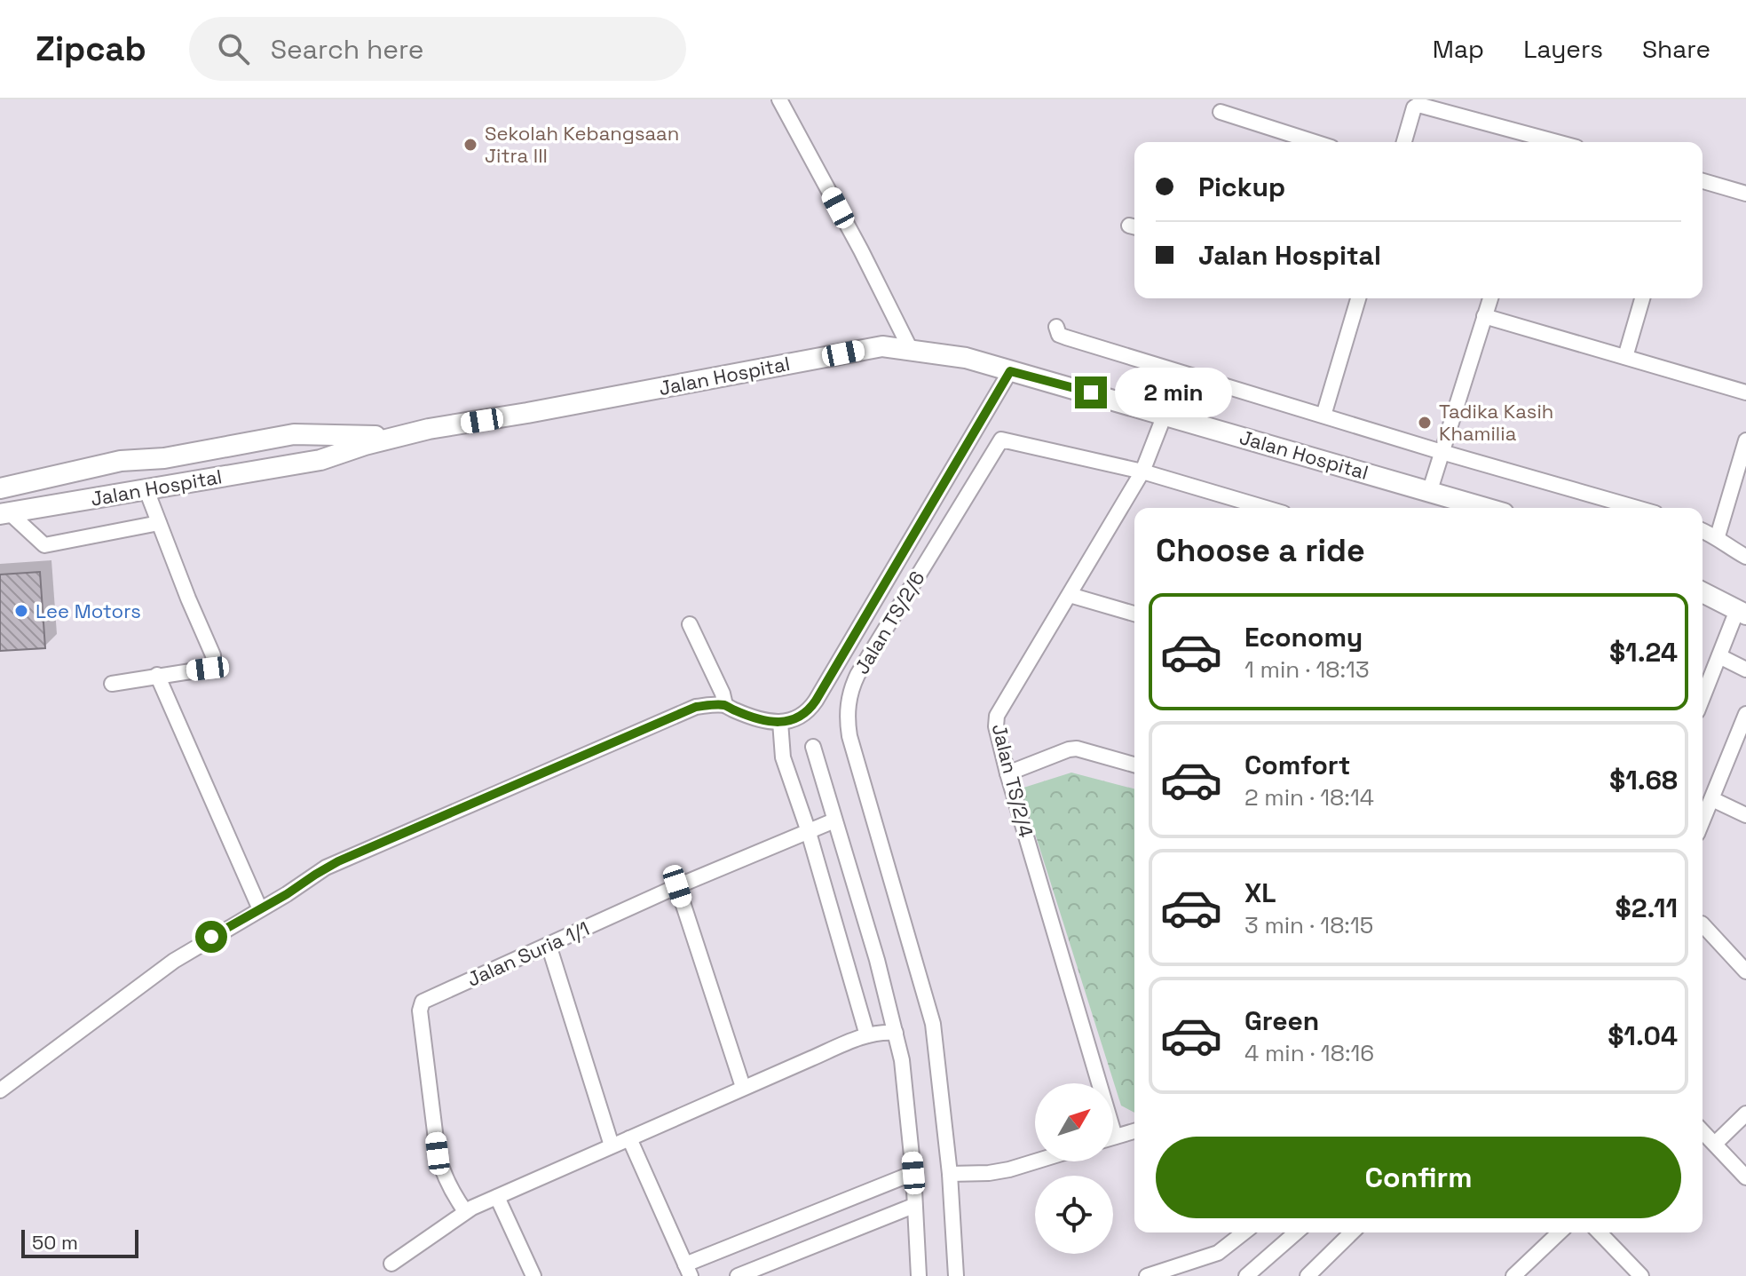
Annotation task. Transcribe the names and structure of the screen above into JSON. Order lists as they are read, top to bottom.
{
  "streets": {
    "street": [
      "Jalan Hospital",
      "Jalan TS/2/6",
      "Jalan TS/2/4",
      "Jalan Suria 1/1"
    ]
  },
  "crossings": [
    ["Jalan Hospital", "Jalan TS/2/4"],
    ["Jalan TS/2/6", "Jalan TS/2/4"]
  ],
  "places": ["Sekolah Kebangsaan Jitra III", "Tadika Kasih Khamilia", "Lee Motors"],
  "scale_bar": "50 m",
  "north": "top right",
  "page": {
    "header": "Zipcab",
    "search": "Search here",
    "nav": ["Map", "Layers", "Share"],
    "banner": ["Pickup", "Jalan Hospital"],
    "bubble": "2 min",
    "heading": "Choose a ride",
    "list": [
      {
        "name": "Economy",
        "note": "1 min · 18:13",
        "value": "$1.24"
      },
      {
        "name": "Comfort",
        "note": "2 min · 18:14",
        "value": "$1.68"
      },
      {
        "name": "XL",
        "note": "3 min · 18:15",
        "value": "$2.11"
      },
      {
        "name": "Green",
        "note": "4 min · 18:16",
        "value": "$1.04"
      }
    ],
    "buttons": "Confirm",
    "scale": "50 m"
  }
}
